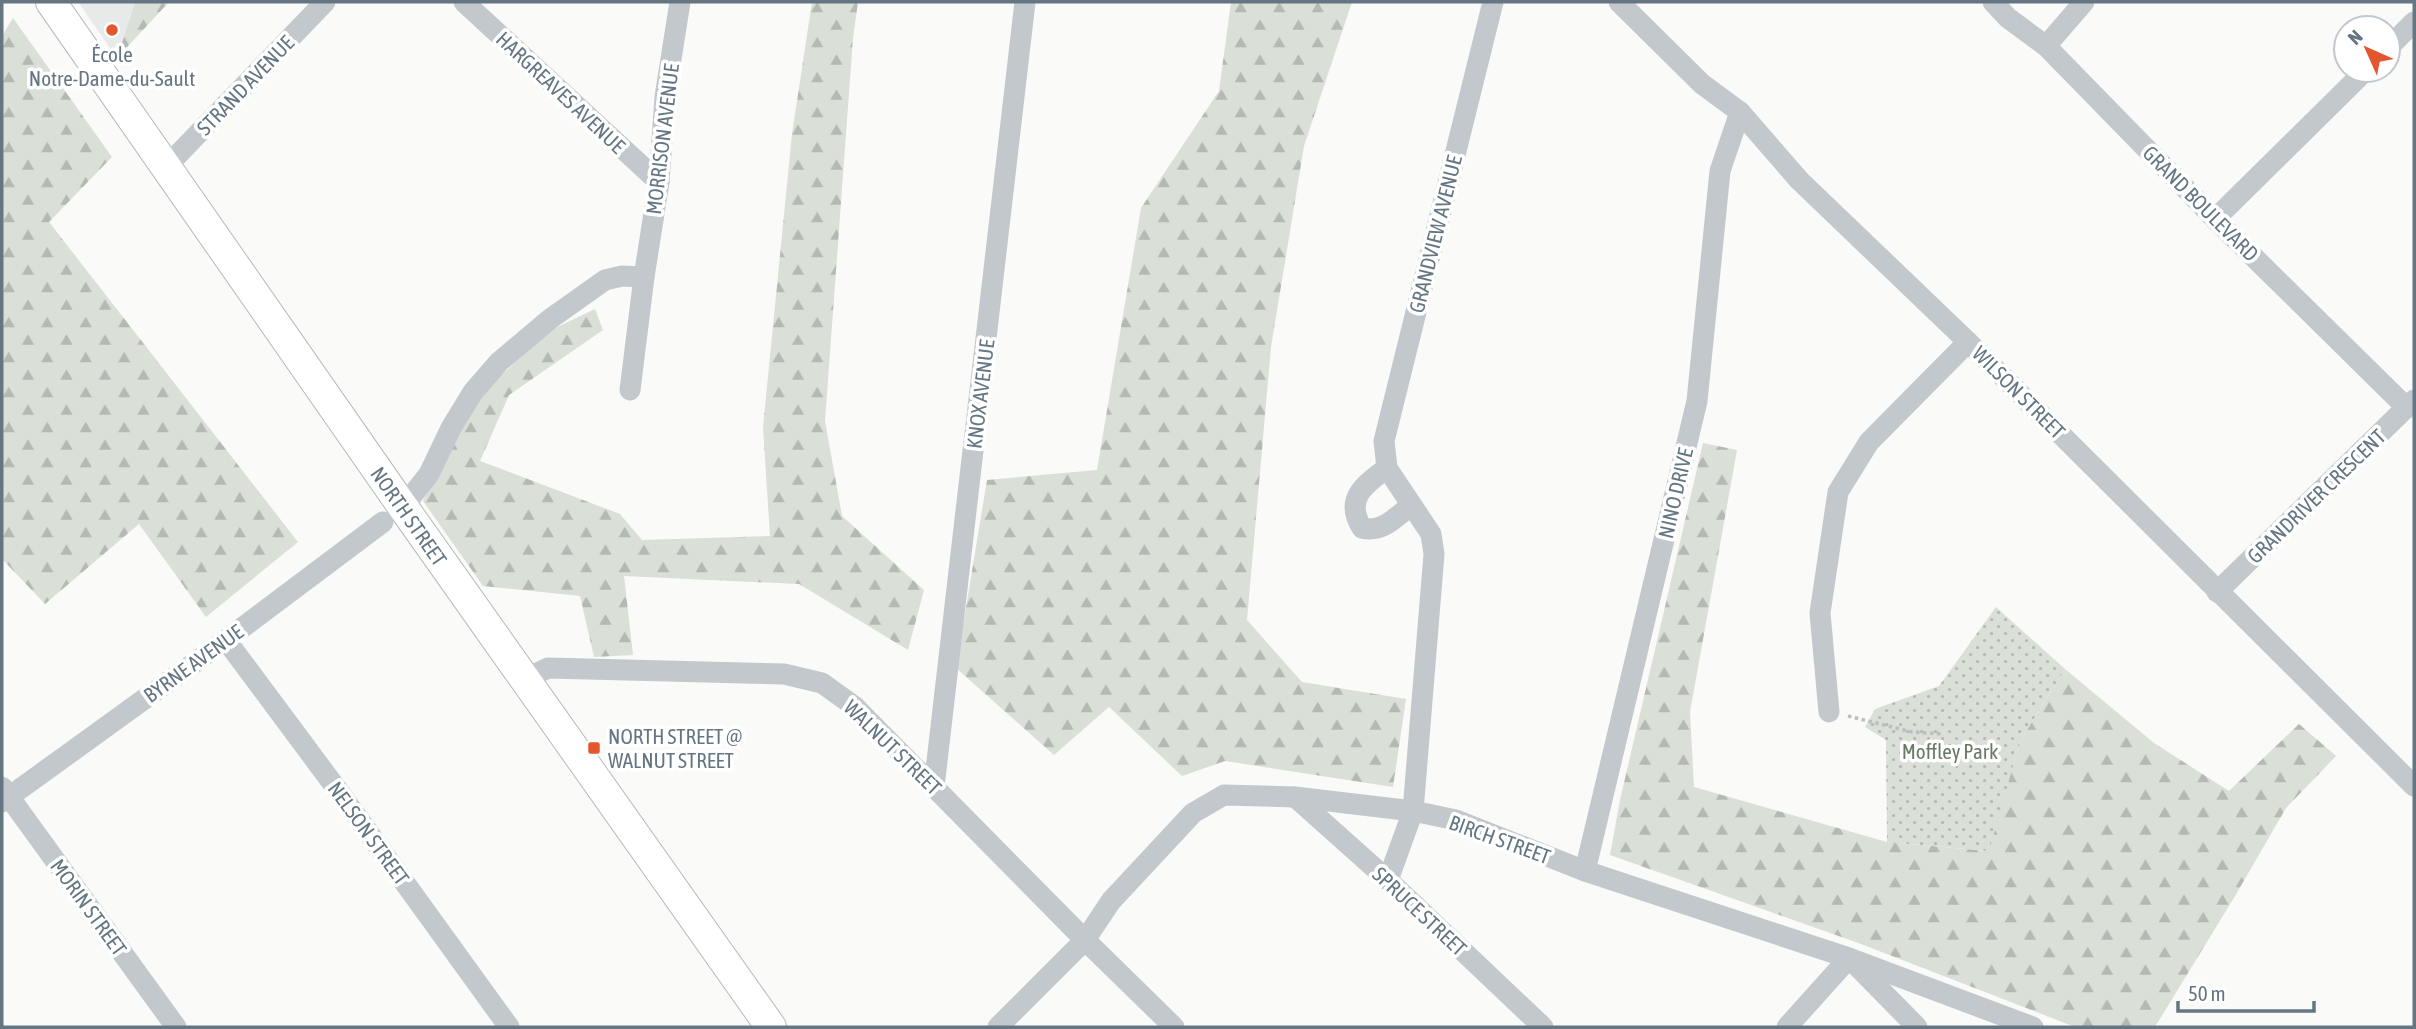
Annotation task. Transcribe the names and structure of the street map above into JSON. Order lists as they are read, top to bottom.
{
  "streets": {
    "main road": ["NORTH STREET"],
    "street": [
      "STRAND AVENUE",
      "HARGREAVES AVENUE",
      "MORRISON AVENUE",
      "GRAND BOULEVARD",
      "GRANDVIEW AVENUE",
      "WILSON STREET",
      "KNOX AVENUE",
      "NINO DRIVE",
      "GRANDRIVER CRESCENT",
      "BYRNE AVENUE",
      "WALNUT STREET",
      "NELSON STREET",
      "BIRCH STREET",
      "MORIN STREET",
      "SPRUCE STREET"
    ]
  },
  "crossings": [
    ["STRAND AVENUE", "NORTH STREET"],
    ["HARGREAVES AVENUE", "MORRISON AVENUE"],
    ["GRAND BOULEVARD", "GRANDRIVER CRESCENT"],
    ["WILSON STREET", "NINO DRIVE"],
    ["WILSON STREET", "GRANDRIVER CRESCENT"],
    ["KNOX AVENUE", "WALNUT STREET"],
    ["NINO DRIVE", "BIRCH STREET"],
    ["NORTH STREET", "BYRNE AVENUE"],
    ["NORTH STREET", "WALNUT STREET"],
    ["BYRNE AVENUE", "NELSON STREET"],
    ["BYRNE AVENUE", "MORIN STREET"],
    ["WALNUT STREET", "BIRCH STREET"],
    ["BIRCH STREET", "SPRUCE STREET"]
  ],
  "parks": ["Moffley Park"],
  "places": {
    "other": ["École Notre-Dame-du-Sault"],
    "transit": ["NORTH STREET @ WALNUT STREET"]
  },
  "scale_bar": "50 m",
  "north": "top left"
}
